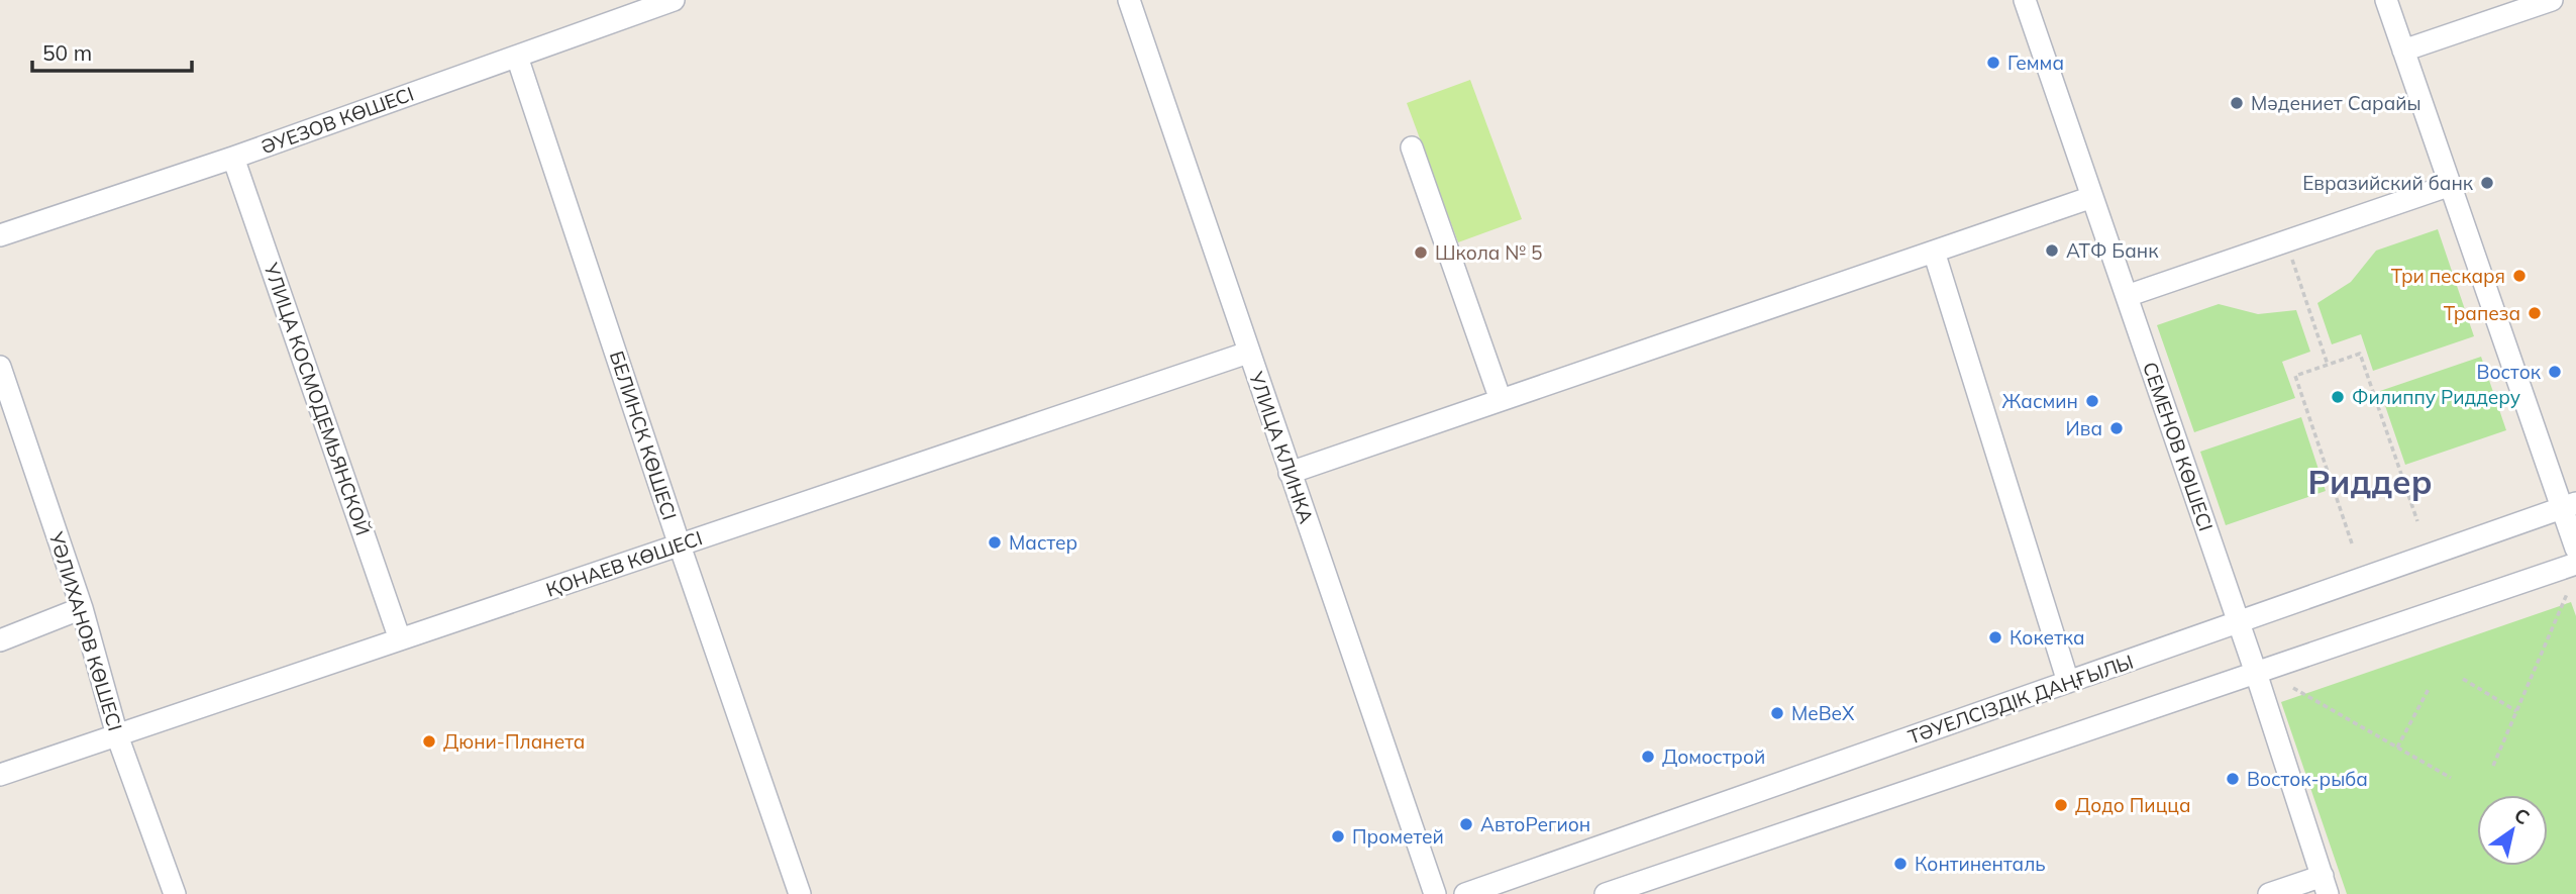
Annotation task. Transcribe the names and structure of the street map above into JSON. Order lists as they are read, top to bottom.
{
  "streets": {
    "street": [
      "ӘУЕЗОВ КӨШЕСІ",
      "УЛИЦА КОСМОДЕМЬЯНСКОЙ",
      "БЕЛИНСК КӨШЕСІ",
      "СЕМЕНОВ КӨШЕСІ",
      "УЛИЦА КЛИНКА",
      "ҚОНАЕВ КӨШЕСІ",
      "УӘЛИХАНОВ КӨШЕСІ",
      "ТӘУЕЛСІЗДІК ДАҢҒЫЛЫ"
    ]
  },
  "crossings": [
    ["ӘУЕЗОВ КӨШЕСІ", "УЛИЦА КОСМОДЕМЬЯНСКОЙ"],
    ["ӘУЕЗОВ КӨШЕСІ", "БЕЛИНСК КӨШЕСІ"],
    ["УЛИЦА КОСМОДЕМЬЯНСКОЙ", "ҚОНАЕВ КӨШЕСІ"],
    ["БЕЛИНСК КӨШЕСІ", "ҚОНАЕВ КӨШЕСІ"],
    ["СЕМЕНОВ КӨШЕСІ", "ТӘУЕЛСІЗДІК ДАҢҒЫЛЫ"],
    ["УЛИЦА КЛИНКА", "ҚОНАЕВ КӨШЕСІ"],
    ["ҚОНАЕВ КӨШЕСІ", "УӘЛИХАНОВ КӨШЕСІ"]
  ],
  "districts": ["Риддер"],
  "places": [
    "Гемма",
    "Мәдениет Сарайы",
    "Евразийский банк",
    "АТФ Банк",
    "Школа № 5",
    "Три пескаря",
    "Трапеза",
    "Восток",
    "Филиппу Риддеру",
    "Жасмин",
    "Ива",
    "Мастер",
    "Кокетка",
    "MeBeX",
    "Дюни-Планета",
    "Домострой",
    "Восток-рыба",
    "Додо Пицца",
    "АвтоРегион",
    "Прометей",
    "Континенталь"
  ],
  "scale_bar": "50 m",
  "north": "top right"
}
